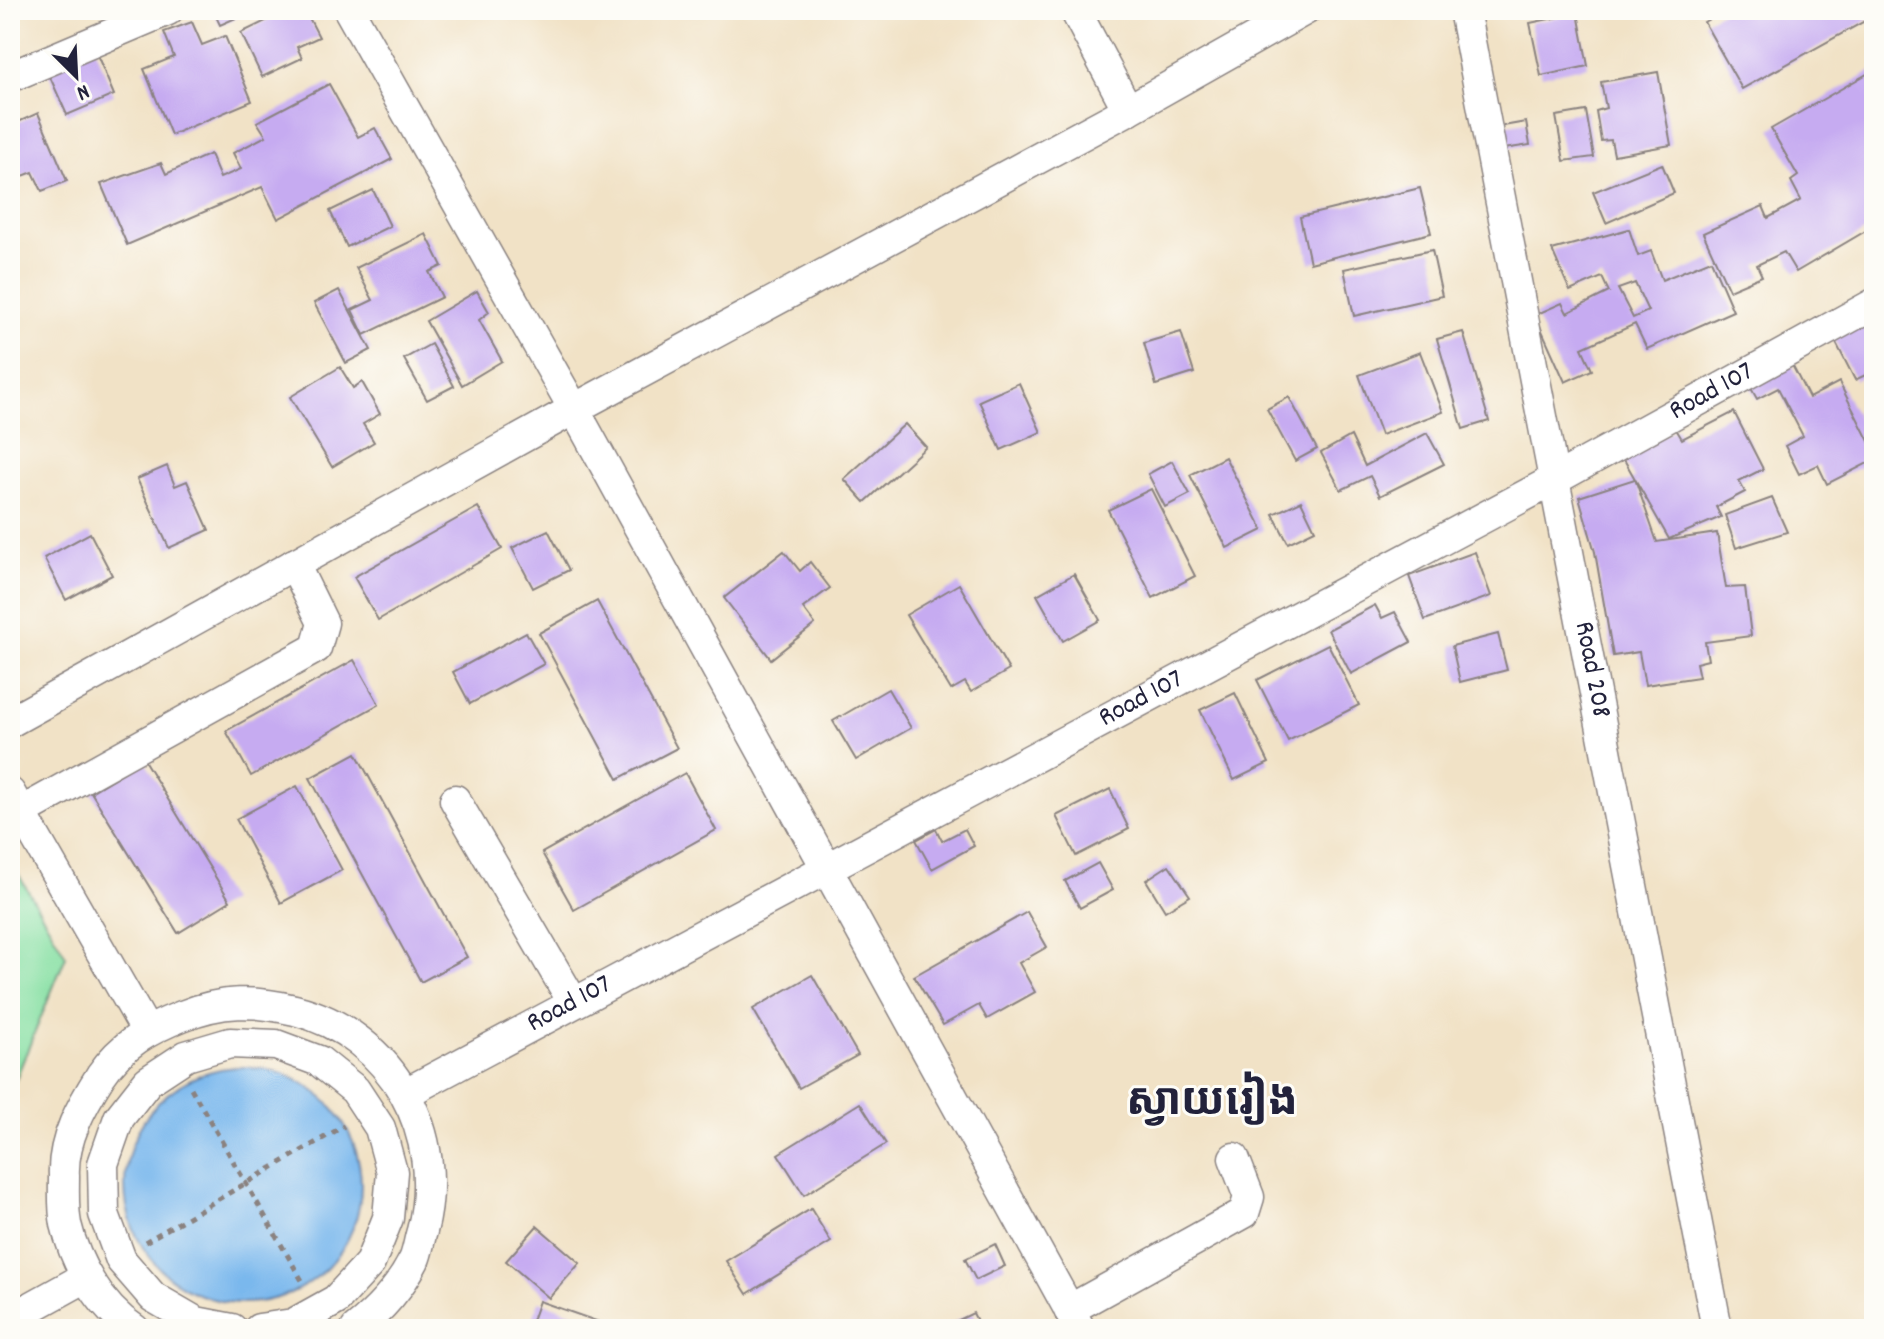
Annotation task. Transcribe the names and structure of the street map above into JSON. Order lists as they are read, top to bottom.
{
  "streets": {
    "street": ["Road 107", "Road 208"]
  },
  "crossings": [
    ["Road 107", "Road 208"]
  ],
  "districts": ["ស្វាយរៀង"],
  "north": "bottom right"
}
